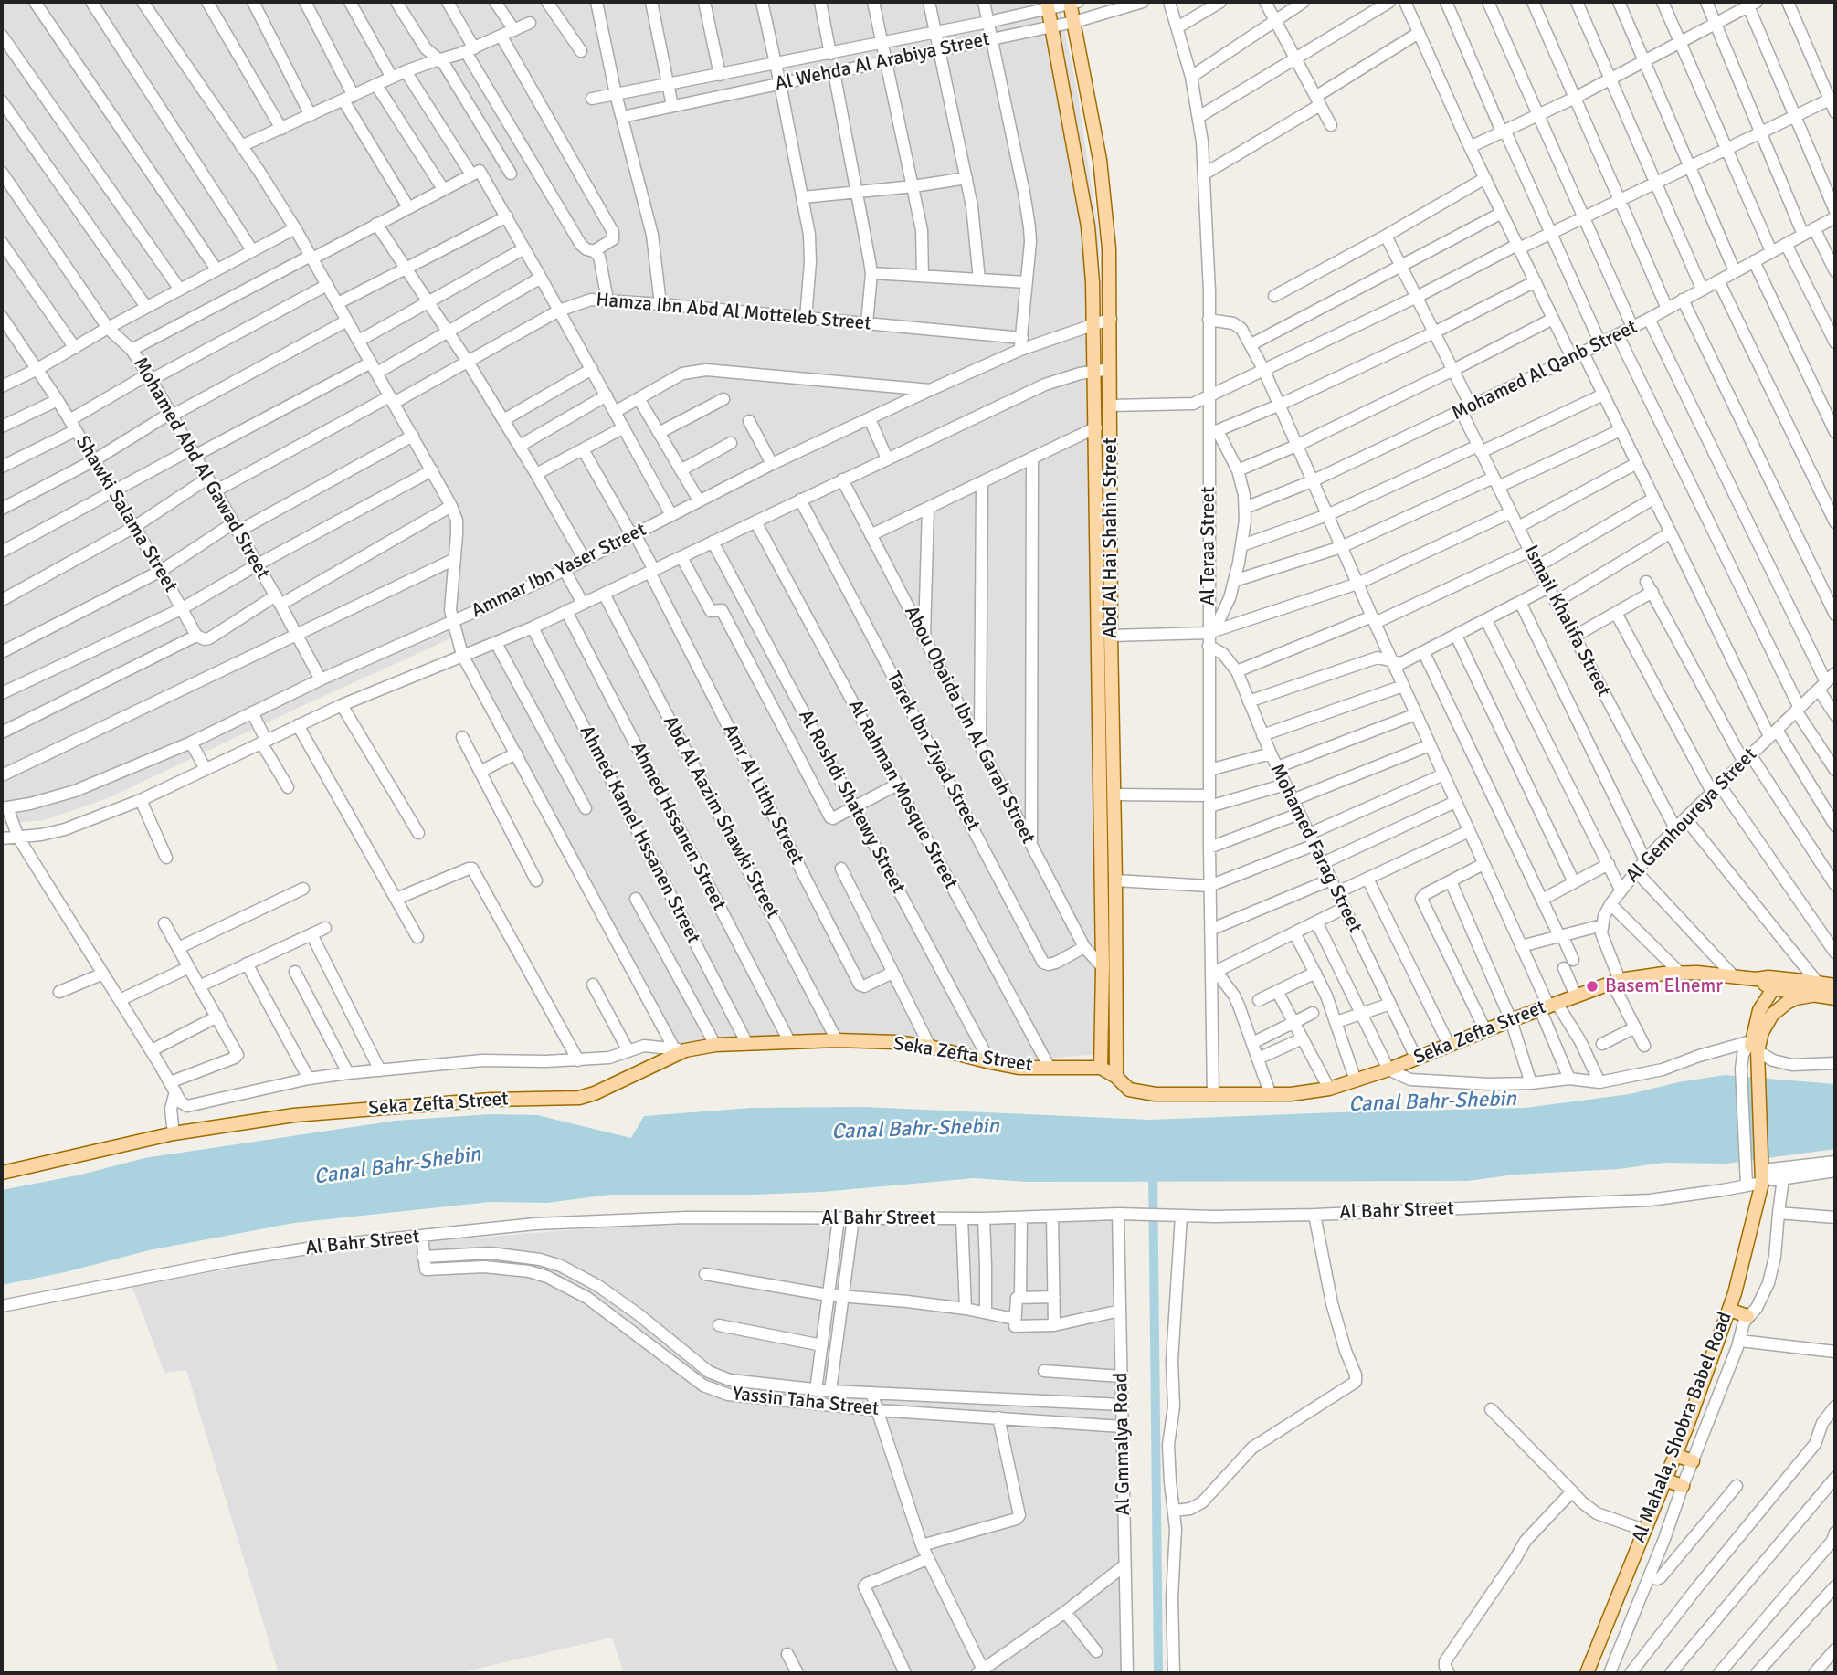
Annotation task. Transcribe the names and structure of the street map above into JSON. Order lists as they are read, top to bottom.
{
  "streets": {
    "main road": ["Abd Al Hai Shahin Street", "Seka Zefta Street", "Al Mahala, Shobra Babel Road"],
    "street": [
      "Al Wehda Al Arabiya Street",
      "Hamza Ibn Abd Al Motteleb Street",
      "Mohamed Al Qanb Street",
      "Mohamed Abd Al Gawad Street",
      "Shawki Salama Street",
      "Al Teraa Street",
      "Ammar Ibn Yaser Street",
      "Ismail Khalifa Street",
      "Abou Obaida Ibn Al Garah Street",
      "Tarek Ibn Ziyad Street",
      "Amr Al Lithy Street",
      "Al Rahman Mosque Street",
      "Al Roshdi Shatewy Street",
      "Al Gemhoureya Street",
      "Abd Al Aazim Shawki Street",
      "Ahmed Hssanen Street",
      "Ahmed Kamel Hssanen Street",
      "Mohamed Farag Street",
      "Al Bahr Street",
      "Yassin Taha Street",
      "Al Gmmalya Road"
    ]
  },
  "crossings": [
    ["Al Wehda Al Arabiya Street", "Abd Al Hai Shahin Street"],
    ["Hamza Ibn Abd Al Motteleb Street", "Mohamed Abd Al Gawad Street"],
    ["Hamza Ibn Abd Al Motteleb Street", "Ammar Ibn Yaser Street"],
    ["Mohamed Al Qanb Street", "Ismail Khalifa Street"],
    ["Mohamed Abd Al Gawad Street", "Ammar Ibn Yaser Street"],
    ["Abd Al Hai Shahin Street", "Ammar Ibn Yaser Street"],
    ["Abd Al Hai Shahin Street", "Abou Obaida Ibn Al Garah Street"],
    ["Abd Al Hai Shahin Street", "Seka Zefta Street"],
    ["Al Teraa Street", "Mohamed Farag Street"],
    ["Al Teraa Street", "Seka Zefta Street"],
    ["Ammar Ibn Yaser Street", "Abou Obaida Ibn Al Garah Street"],
    ["Ammar Ibn Yaser Street", "Tarek Ibn Ziyad Street"],
    ["Ammar Ibn Yaser Street", "Amr Al Lithy Street"],
    ["Ammar Ibn Yaser Street", "Al Rahman Mosque Street"],
    ["Ammar Ibn Yaser Street", "Al Roshdi Shatewy Street"],
    ["Ammar Ibn Yaser Street", "Abd Al Aazim Shawki Street"],
    ["Ammar Ibn Yaser Street", "Ahmed Hssanen Street"],
    ["Ammar Ibn Yaser Street", "Ahmed Kamel Hssanen Street"],
    ["Ismail Khalifa Street", "Al Gemhoureya Street"],
    ["Abou Obaida Ibn Al Garah Street", "Tarek Ibn Ziyad Street"],
    ["Al Rahman Mosque Street", "Seka Zefta Street"],
    ["Al Roshdi Shatewy Street", "Seka Zefta Street"],
    ["Abd Al Aazim Shawki Street", "Seka Zefta Street"],
    ["Ahmed Hssanen Street", "Seka Zefta Street"],
    ["Ahmed Kamel Hssanen Street", "Seka Zefta Street"],
    ["Mohamed Farag Street", "Seka Zefta Street"],
    ["Al Bahr Street", "Al Mahala, Shobra Babel Road"],
    ["Al Bahr Street", "Al Gmmalya Road"],
    ["Yassin Taha Street", "Al Gmmalya Road"]
  ],
  "water": ["Canal Bahr-Shebin"],
  "places": ["Basem Elnemr"]
}
